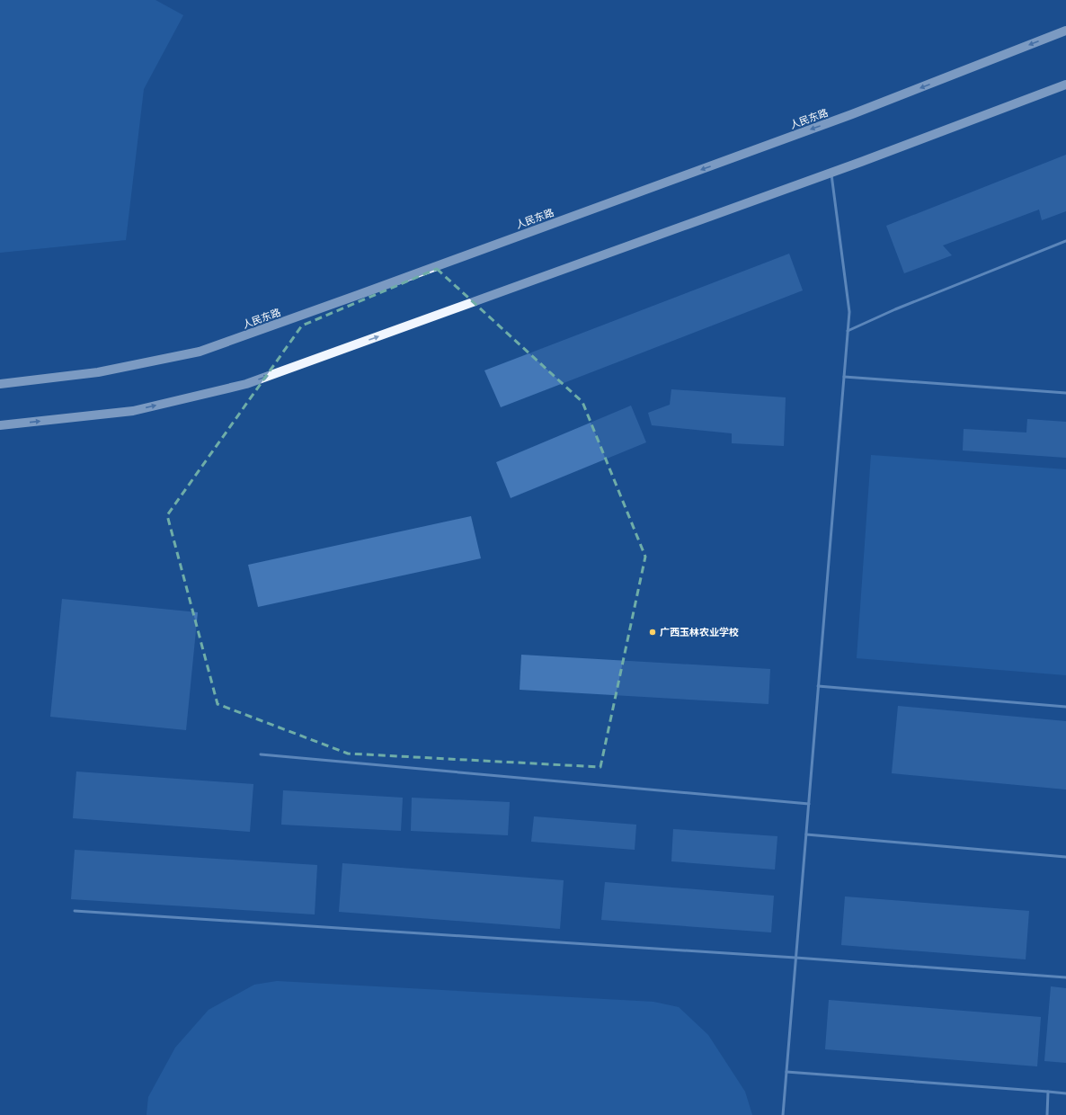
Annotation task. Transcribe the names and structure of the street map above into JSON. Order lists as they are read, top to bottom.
{
  "streets": {
    "main road": ["人民东路"]
  },
  "places": ["广西玉林农业学校"]
}
